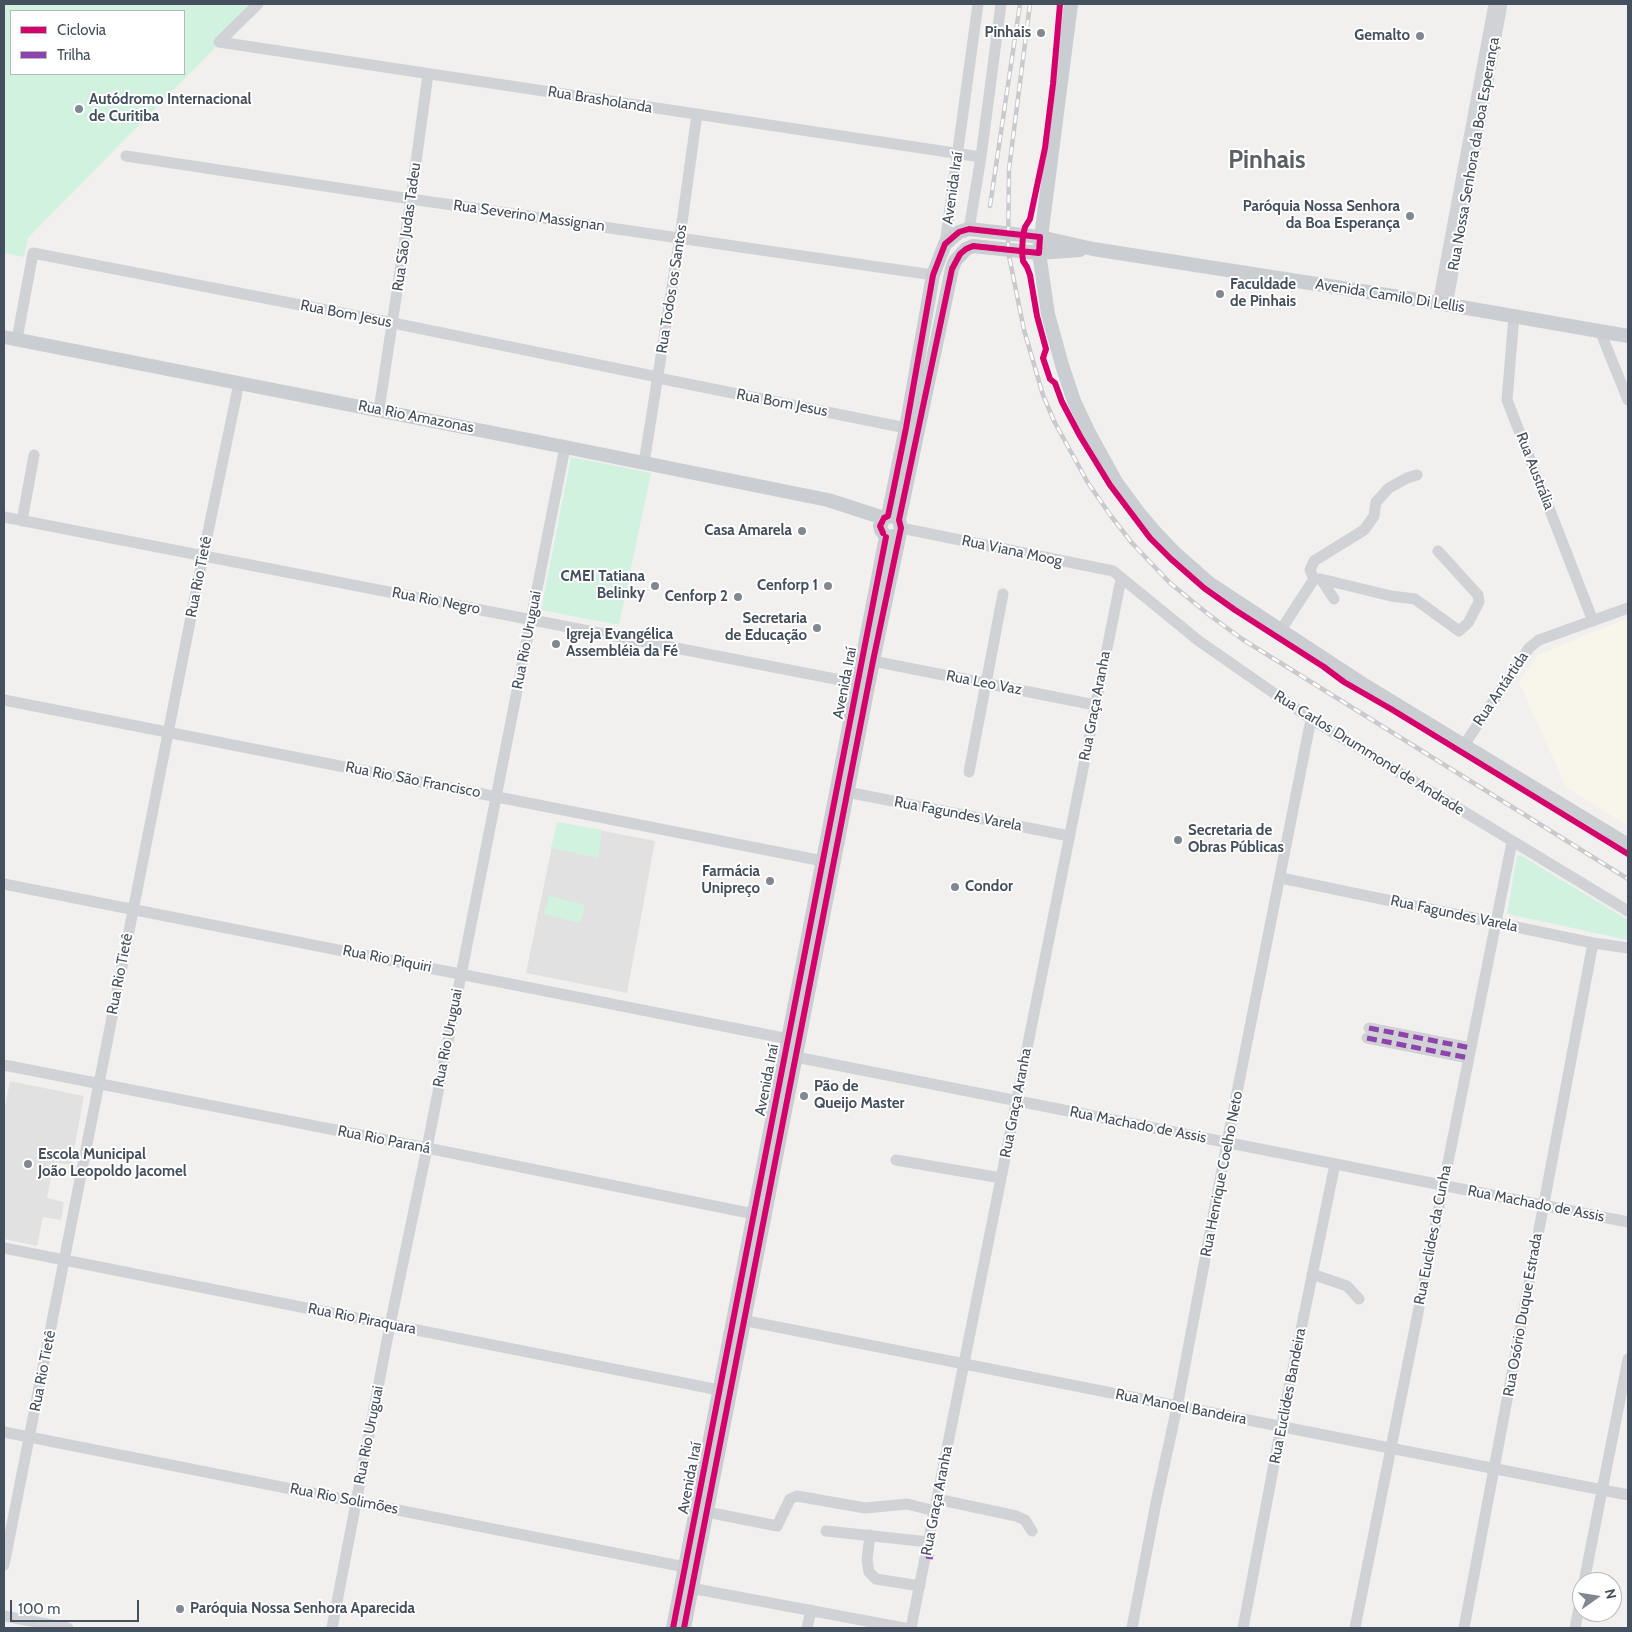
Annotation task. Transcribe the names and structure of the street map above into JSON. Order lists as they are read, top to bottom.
{
  "streets": {
    "main road": ["Avenida Iraí", "Avenida Camilo Di Lellis", "Rua Rio Amazonas"],
    "street": [
      "Rua Brasholanda",
      "Rua Nossa Senhora da Boa Esperança",
      "Rua Severino Massignan",
      "Rua São Judas Tadeu",
      "Rua Todos os Santos",
      "Rua Bom Jesus",
      "Rua Austrália",
      "Rua Viana Moog",
      "Rua Rio Tietê",
      "Rua Rio Negro",
      "Rua Rio Uruguai",
      "Rua Leo Vaz",
      "Rua Antártida",
      "Rua Graça Aranha",
      "Rua Carlos Drummond de Andrade",
      "Rua Rio São Francisco",
      "Rua Fagundes Varela",
      "Rua Rio Piquiri",
      "Rua Machado de Assis",
      "Rua Rio Paraná",
      "Rua Henrique Coelho Neto",
      "Rua Euclides da Cunha",
      "Rua Osório Duque Estrada",
      "Rua Rio Piraquara",
      "Rua Euclides Bandeira",
      "Rua Manoel Bandeira",
      "Rua Rio Solimões"
    ]
  },
  "crossings": [
    ["Rua Brasholanda", "Avenida Iraí"],
    ["Rua Brasholanda", "Rua São Judas Tadeu"],
    ["Rua Brasholanda", "Rua Todos os Santos"],
    ["Rua Nossa Senhora da Boa Esperança", "Avenida Camilo Di Lellis"],
    ["Avenida Iraí", "Rua Severino Massignan"],
    ["Avenida Iraí", "Avenida Camilo Di Lellis"],
    ["Avenida Iraí", "Rua Bom Jesus"],
    ["Avenida Iraí", "Rua Rio Amazonas"],
    ["Avenida Iraí", "Rua Viana Moog"],
    ["Avenida Iraí", "Rua Rio Negro"],
    ["Avenida Iraí", "Rua Leo Vaz"],
    ["Avenida Iraí", "Rua Rio São Francisco"],
    ["Avenida Iraí", "Rua Fagundes Varela"],
    ["Avenida Iraí", "Rua Rio Piquiri"],
    ["Avenida Iraí", "Rua Machado de Assis"],
    ["Avenida Iraí", "Rua Rio Paraná"],
    ["Avenida Iraí", "Rua Rio Piraquara"],
    ["Avenida Iraí", "Rua Manoel Bandeira"],
    ["Avenida Iraí", "Rua Rio Solimões"],
    ["Rua Severino Massignan", "Rua São Judas Tadeu"],
    ["Rua Severino Massignan", "Rua Todos os Santos"],
    ["Rua São Judas Tadeu", "Rua Bom Jesus"],
    ["Rua São Judas Tadeu", "Rua Rio Amazonas"],
    ["Rua Todos os Santos", "Rua Bom Jesus"],
    ["Rua Todos os Santos", "Rua Rio Amazonas"],
    ["Avenida Camilo Di Lellis", "Rua Austrália"],
    ["Rua Bom Jesus", "Rua Rio Amazonas"],
    ["Rua Rio Amazonas", "Rua Viana Moog"],
    ["Rua Rio Amazonas", "Rua Rio Tietê"],
    ["Rua Rio Amazonas", "Rua Rio Uruguai"],
    ["Rua Austrália", "Rua Antártida"],
    ["Rua Viana Moog", "Rua Graça Aranha"],
    ["Rua Viana Moog", "Rua Carlos Drummond de Andrade"],
    ["Rua Rio Tietê", "Rua Rio Negro"],
    ["Rua Rio Tietê", "Rua Rio São Francisco"],
    ["Rua Rio Tietê", "Rua Rio Piquiri"],
    ["Rua Rio Tietê", "Rua Rio Paraná"],
    ["Rua Rio Tietê", "Rua Rio Piraquara"],
    ["Rua Rio Tietê", "Rua Rio Solimões"],
    ["Rua Rio Negro", "Rua Rio Uruguai"],
    ["Rua Rio Uruguai", "Rua Rio São Francisco"],
    ["Rua Rio Uruguai", "Rua Rio Piquiri"],
    ["Rua Rio Uruguai", "Rua Rio Paraná"],
    ["Rua Rio Uruguai", "Rua Rio Piraquara"],
    ["Rua Rio Uruguai", "Rua Rio Solimões"],
    ["Rua Leo Vaz", "Rua Graça Aranha"],
    ["Rua Graça Aranha", "Rua Carlos Drummond de Andrade"],
    ["Rua Graça Aranha", "Rua Fagundes Varela"],
    ["Rua Graça Aranha", "Rua Machado de Assis"],
    ["Rua Graça Aranha", "Rua Manoel Bandeira"],
    ["Rua Carlos Drummond de Andrade", "Rua Henrique Coelho Neto"],
    ["Rua Carlos Drummond de Andrade", "Rua Euclides da Cunha"],
    ["Rua Fagundes Varela", "Rua Henrique Coelho Neto"],
    ["Rua Fagundes Varela", "Rua Euclides da Cunha"],
    ["Rua Fagundes Varela", "Rua Osório Duque Estrada"],
    ["Rua Machado de Assis", "Rua Henrique Coelho Neto"],
    ["Rua Machado de Assis", "Rua Euclides da Cunha"],
    ["Rua Machado de Assis", "Rua Osório Duque Estrada"],
    ["Rua Machado de Assis", "Rua Euclides Bandeira"],
    ["Rua Henrique Coelho Neto", "Rua Manoel Bandeira"],
    ["Rua Euclides da Cunha", "Rua Manoel Bandeira"],
    ["Rua Osório Duque Estrada", "Rua Manoel Bandeira"],
    ["Rua Euclides Bandeira", "Rua Manoel Bandeira"]
  ],
  "districts": ["Pinhais"],
  "places": [
    "Pinhais",
    "Gemalto",
    "Autódromo Internacional de Curitiba",
    "Paróquia Nossa Senhora da Boa Esperança",
    "Faculdade de Pinhais",
    "Casa Amarela",
    "CMEI Tatiana Belinky",
    "Cenforp 1",
    "Cenforp 2",
    "Secretaria de Educação",
    "Igreja Evangélica Assembléia da Fé",
    "Secretaria de Obras Públicas",
    "Farmácia Unipreço",
    "Condor",
    "Pão de Queijo Master",
    "Escola Municipal João Leopoldo Jacomel",
    "Paróquia Nossa Senhora Aparecida"
  ],
  "legend": ["Ciclovia", "Trilha"],
  "scale_bar": "100 m",
  "north": "right"
}
